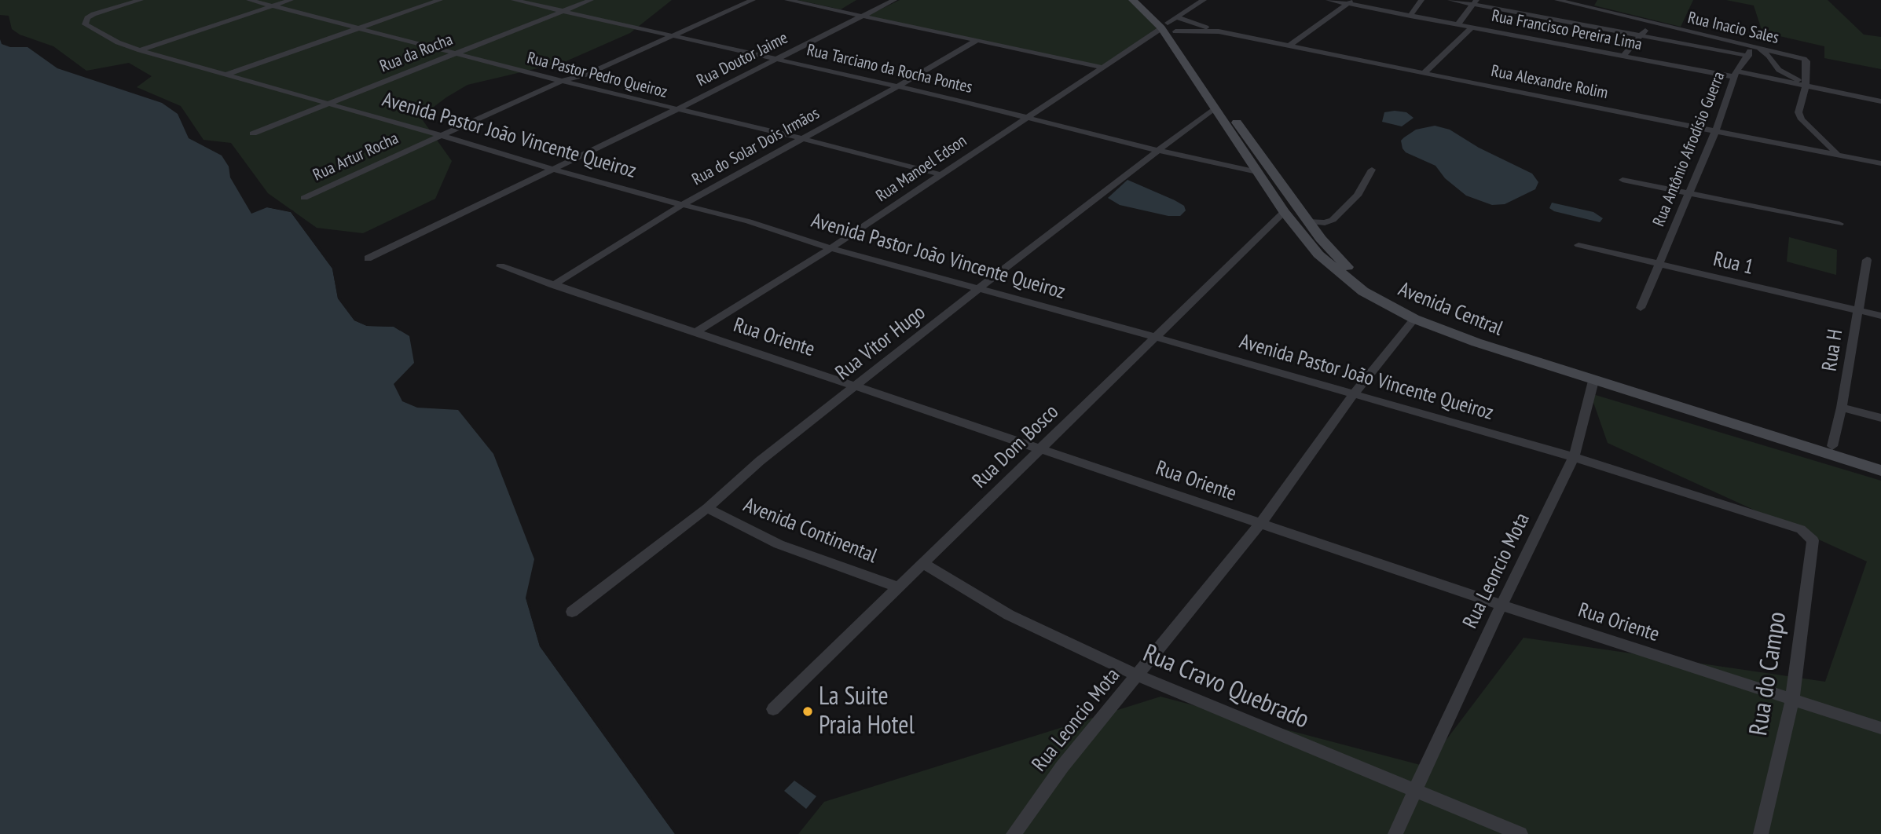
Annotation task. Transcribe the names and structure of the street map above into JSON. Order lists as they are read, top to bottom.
{
  "streets": {
    "main road": ["Avenida Central"],
    "street": [
      "Rua Inacio Sales",
      "Rua Francisco Pereira Lima",
      "Rua da Rocha",
      "Rua Doutor Jaime",
      "Rua Tarciano da Rocha Pontes",
      "Rua Pastor Pedro Queiroz",
      "Rua Alexandre Rolim",
      "Avenida Pastor João Vincente Queiroz",
      "Rua do Solar Dois Irmãos",
      "Rua Antônio Afrodísio Guerra",
      "Rua Artur Rocha",
      "Rua Manoel Edson",
      "Rua 1",
      "Rua Oriente",
      "Rua Vitor Hugo",
      "Rua H",
      "Rua Dom Bosco",
      "Avenida Continental",
      "Rua Leoncio Mota",
      "Rua do Campo",
      "Rua Cravo Quebrado"
    ]
  },
  "crossings": [
    ["Rua Inacio Sales", "Rua Francisco Pereira Lima"],
    ["Rua Inacio Sales", "Rua Antônio Afrodísio Guerra"],
    ["Rua Francisco Pereira Lima", "Rua Antônio Afrodísio Guerra"],
    ["Rua da Rocha", "Rua Tarciano da Rocha Pontes"],
    ["Rua da Rocha", "Rua Pastor Pedro Queiroz"],
    ["Rua da Rocha", "Avenida Pastor João Vincente Queiroz"],
    ["Rua Doutor Jaime", "Rua Tarciano da Rocha Pontes"],
    ["Rua Doutor Jaime", "Rua Pastor Pedro Queiroz"],
    ["Rua Doutor Jaime", "Avenida Pastor João Vincente Queiroz"],
    ["Rua Tarciano da Rocha Pontes", "Rua do Solar Dois Irmãos"],
    ["Rua Tarciano da Rocha Pontes", "Rua Artur Rocha"],
    ["Rua Tarciano da Rocha Pontes", "Rua Manoel Edson"],
    ["Rua Tarciano da Rocha Pontes", "Avenida Central"],
    ["Rua Tarciano da Rocha Pontes", "Rua Vitor Hugo"],
    ["Rua Pastor Pedro Queiroz", "Rua do Solar Dois Irmãos"],
    ["Rua Pastor Pedro Queiroz", "Rua Artur Rocha"],
    ["Rua Pastor Pedro Queiroz", "Rua Manoel Edson"],
    ["Rua Alexandre Rolim", "Rua Antônio Afrodísio Guerra"],
    ["Rua Alexandre Rolim", "Rua Manoel Edson"],
    ["Rua Alexandre Rolim", "Avenida Central"],
    ["Avenida Pastor João Vincente Queiroz", "Rua do Solar Dois Irmãos"],
    ["Avenida Pastor João Vincente Queiroz", "Rua Artur Rocha"],
    ["Avenida Pastor João Vincente Queiroz", "Rua Manoel Edson"],
    ["Avenida Pastor João Vincente Queiroz", "Rua Vitor Hugo"],
    ["Avenida Pastor João Vincente Queiroz", "Rua Dom Bosco"],
    ["Avenida Pastor João Vincente Queiroz", "Rua Leoncio Mota"],
    ["Avenida Pastor João Vincente Queiroz", "Rua do Campo"],
    ["Rua do Solar Dois Irmãos", "Rua Oriente"],
    ["Rua Antônio Afrodísio Guerra", "Rua 1"],
    ["Rua Manoel Edson", "Avenida Central"],
    ["Rua Manoel Edson", "Rua Oriente"],
    ["Rua 1", "Rua H"],
    ["Avenida Central", "Rua Vitor Hugo"],
    ["Avenida Central", "Rua H"],
    ["Avenida Central", "Rua Dom Bosco"],
    ["Avenida Central", "Rua Leoncio Mota"],
    ["Rua Oriente", "Rua Vitor Hugo"],
    ["Rua Oriente", "Rua Dom Bosco"],
    ["Rua Oriente", "Rua Leoncio Mota"],
    ["Rua Oriente", "Rua do Campo"],
    ["Rua Vitor Hugo", "Avenida Continental"],
    ["Rua Dom Bosco", "Avenida Continental"],
    ["Rua Dom Bosco", "Rua Cravo Quebrado"],
    ["Rua Leoncio Mota", "Rua Cravo Quebrado"]
  ],
  "places": ["La Suite Praia Hotel"]
}
